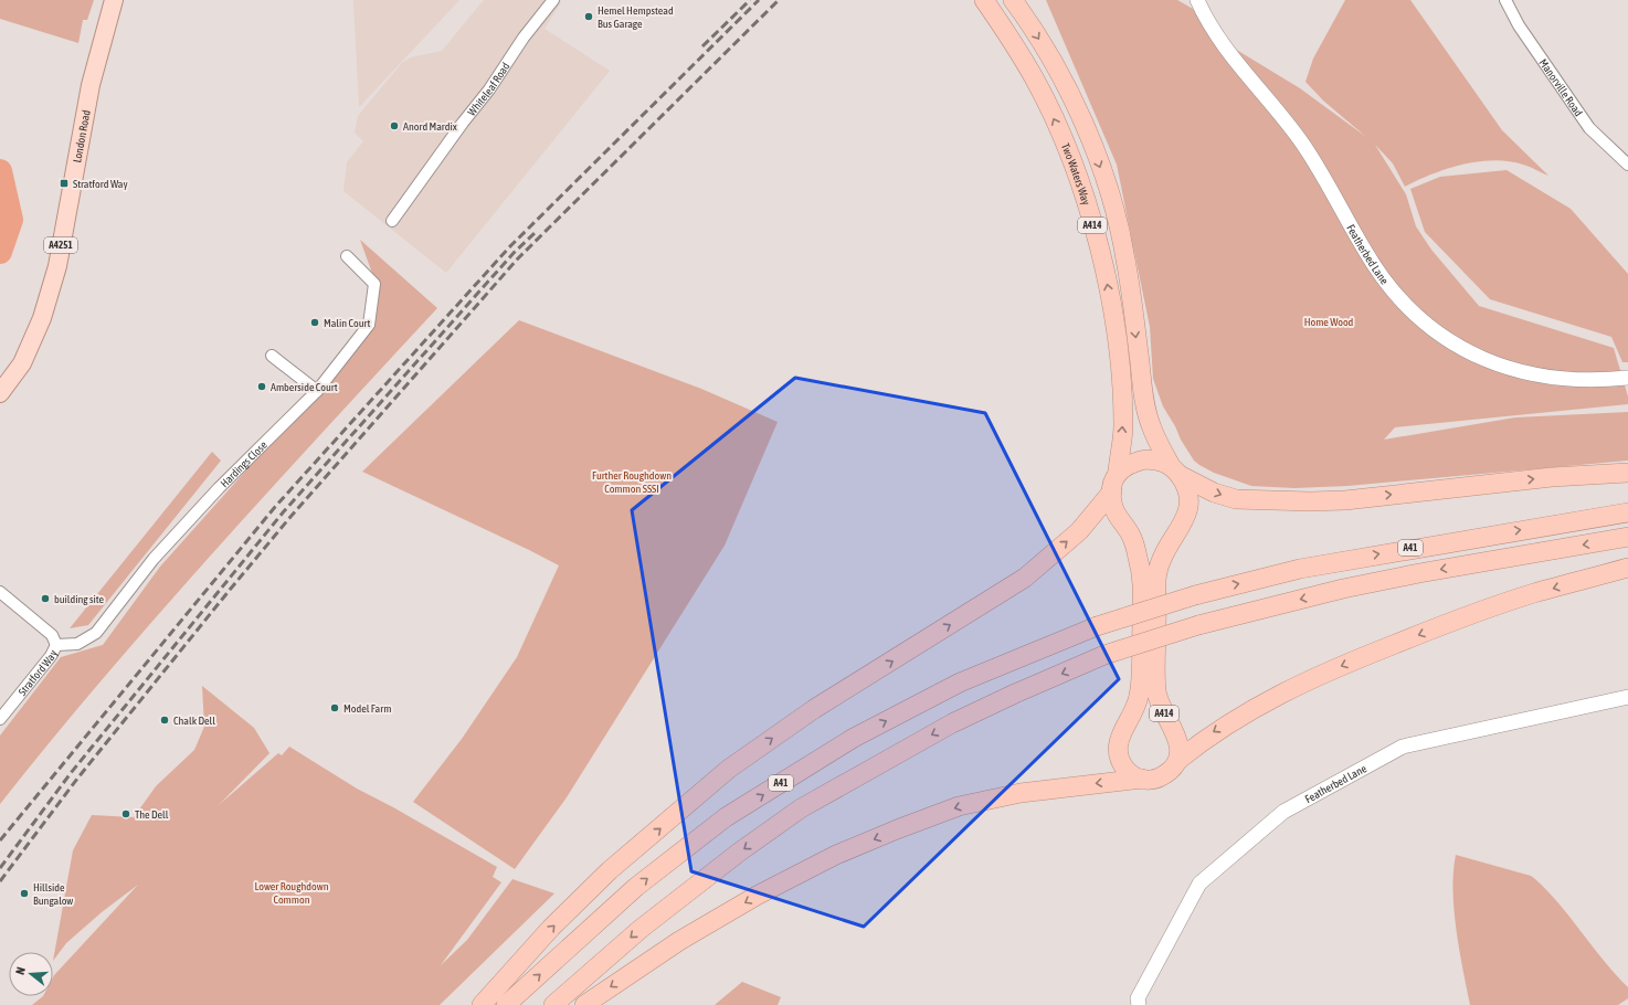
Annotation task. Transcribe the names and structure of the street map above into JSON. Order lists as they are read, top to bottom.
{
  "streets": {
    "highway": ["Two Waters Way", "A414", "A41"],
    "main road": ["London Road", "A4251"],
    "street": [
      "Manorville Road",
      "Whiteleaf Road",
      "Featherbed Lane",
      "Hardings Close",
      "Stratford Way"
    ]
  },
  "crossings": [
    ["Two Waters Way", "A414"],
    ["Hardings Close", "Stratford Way"]
  ],
  "parks": ["Home Wood", "Further Roughdown Common SSSI", "Lower Roughdown Common"],
  "places": {
    "other": [
      "Hemel Hempstead Bus Garage",
      "Anord Mardix",
      "Malin Court",
      "Amberside Court",
      "building site",
      "Model Farm",
      "Chalk Dell",
      "The Dell",
      "Hillside Bungalow"
    ],
    "transit": ["Stratford Way"]
  },
  "north": "left"
}
